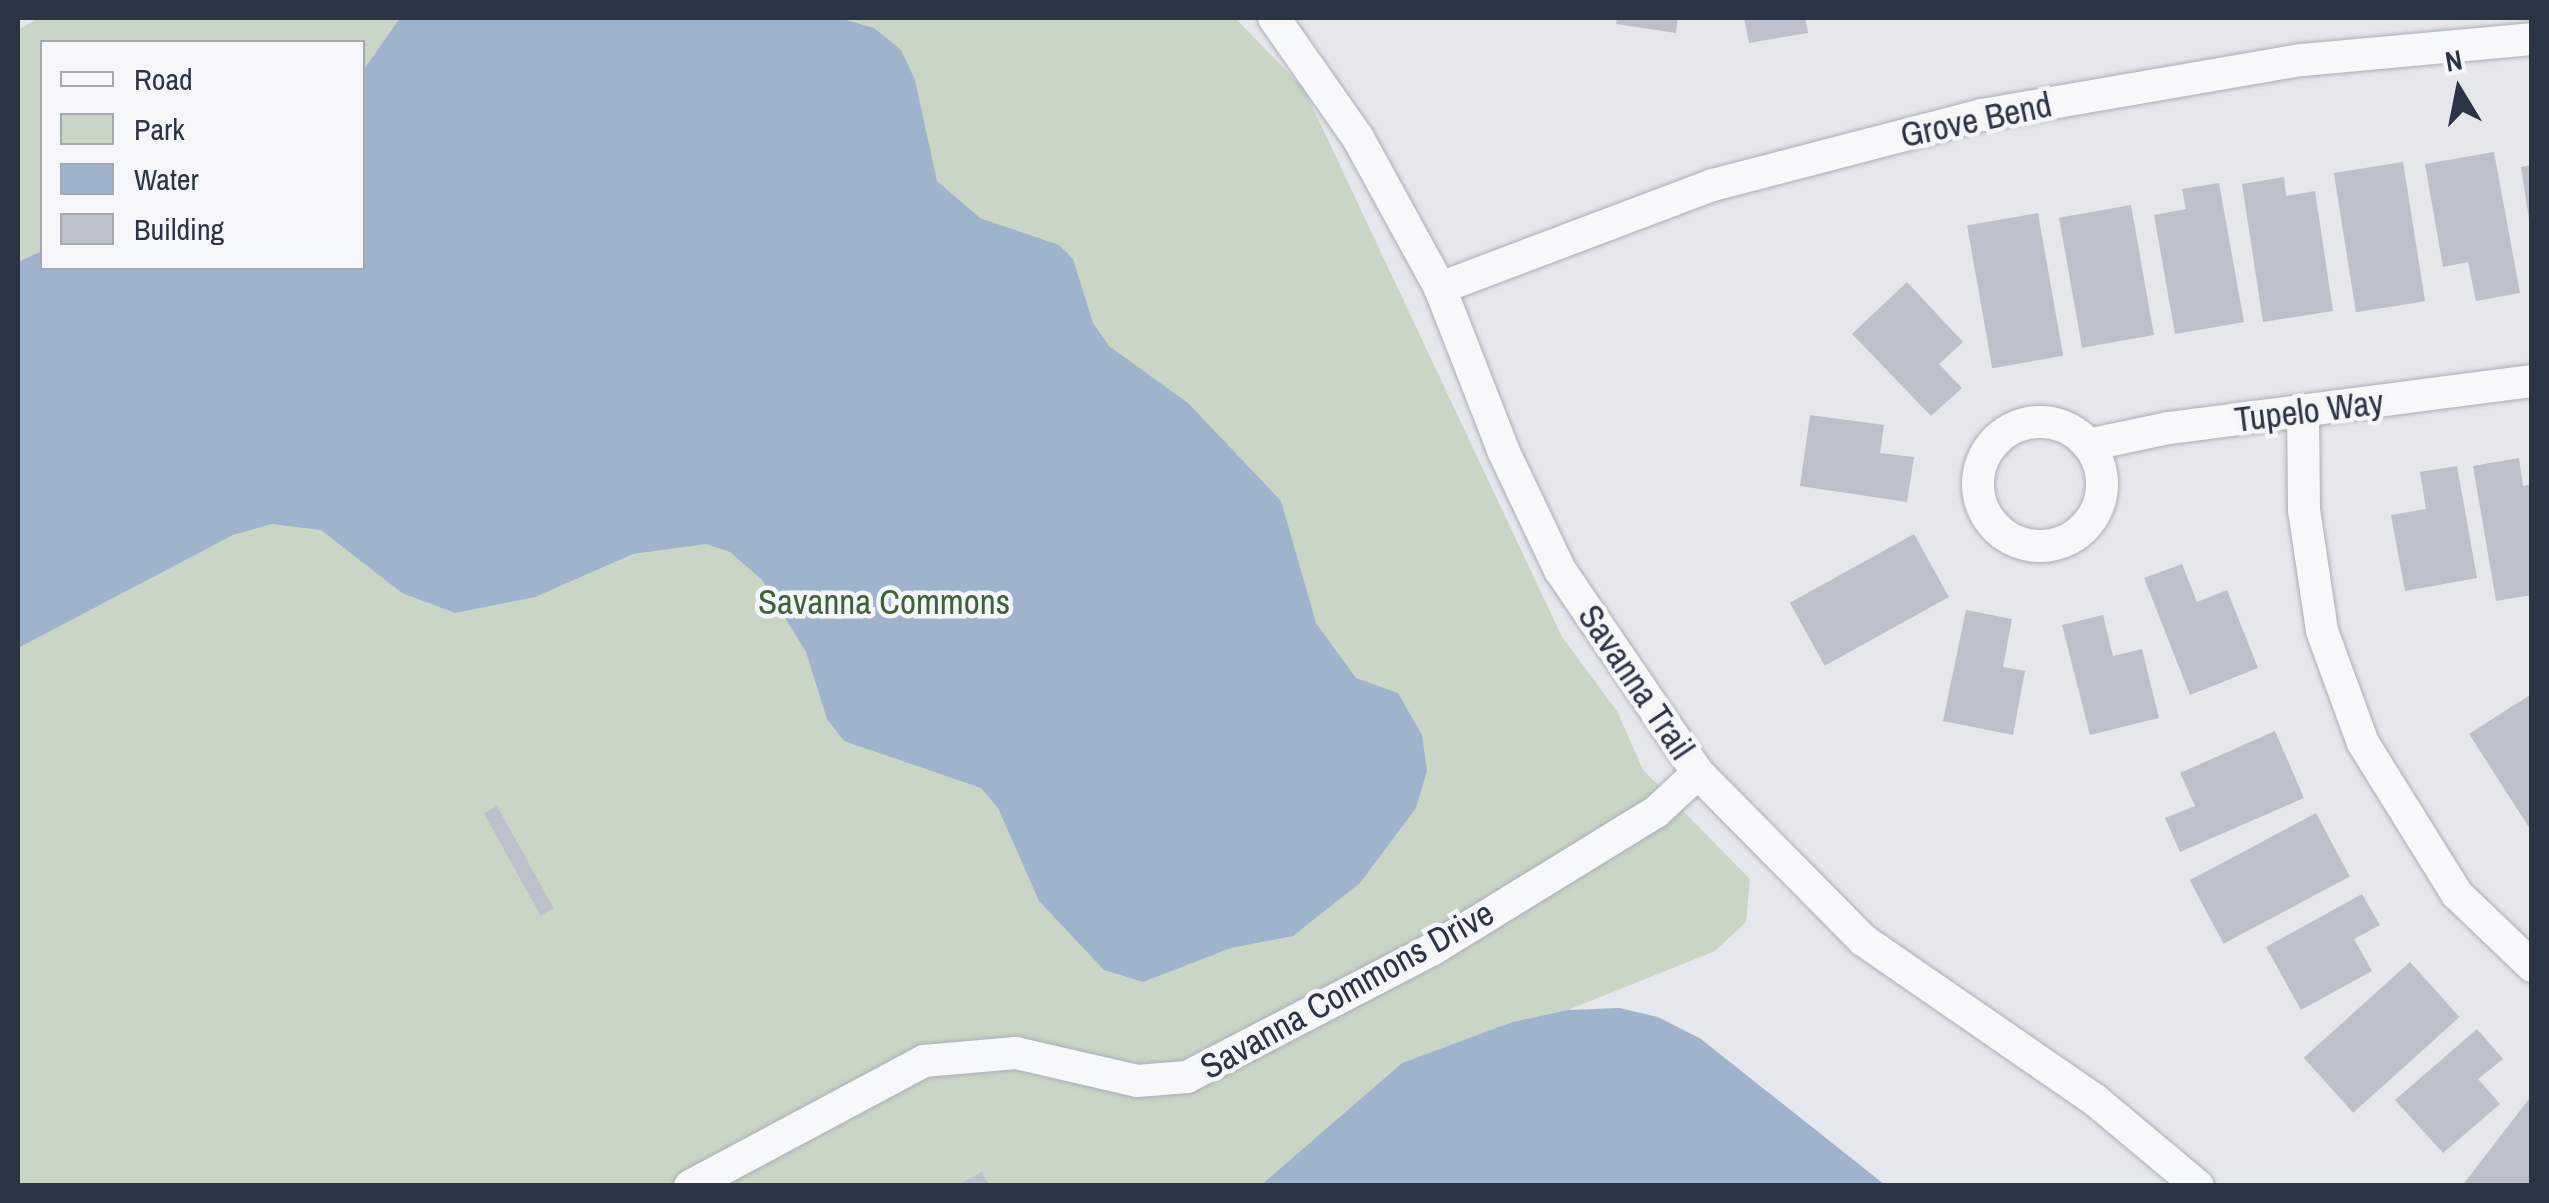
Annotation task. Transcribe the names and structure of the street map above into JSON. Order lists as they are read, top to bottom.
{
  "streets": {
    "street": [
      "Grove Bend",
      "Tupelo Way",
      "Savanna Trail",
      "Savanna Commons Drive"
    ]
  },
  "crossings": [
    ["Grove Bend", "Savanna Trail"],
    ["Savanna Trail", "Savanna Commons Drive"]
  ],
  "parks": ["Savanna Commons"],
  "legend": [
    "Road",
    "Park",
    "Water",
    "Building"
  ],
  "north": "top"
}
